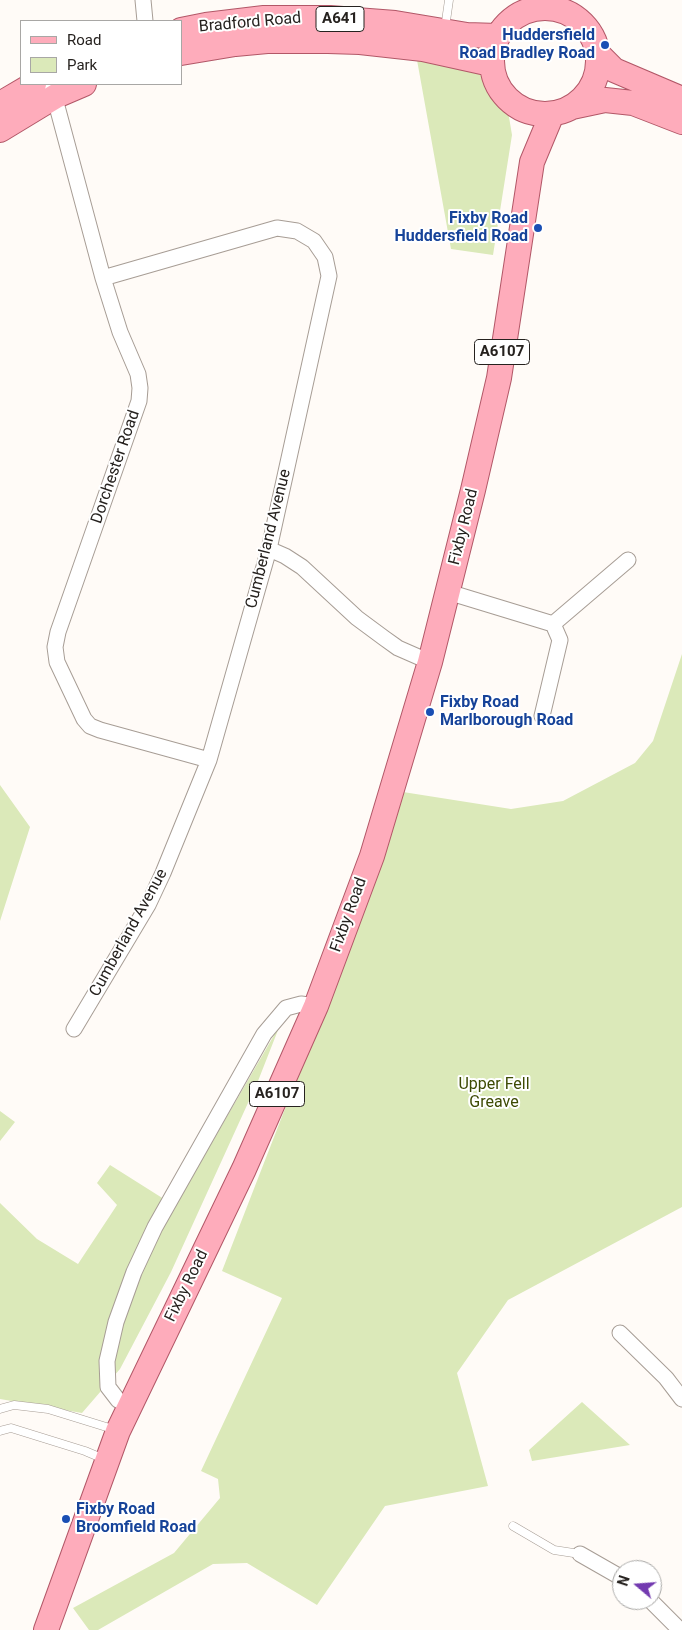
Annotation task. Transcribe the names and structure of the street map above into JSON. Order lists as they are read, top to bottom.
{
  "streets": {
    "main road": [
      "A641",
      "Bradford Road",
      "A6107",
      "Fixby Road"
    ],
    "street": ["Dorchester Road", "Cumberland Avenue"]
  },
  "crossings": [
    ["Bradford Road", "Fixby Road"],
    ["Dorchester Road", "Cumberland Avenue"]
  ],
  "parks": ["Upper Fell Greave"],
  "places": [
    "Huddersfield Road Bradley Road",
    "Fixby Road Huddersfield Road",
    "Fixby Road Marlborough Road",
    "Fixby Road Broomfield Road"
  ],
  "legend": ["Road", "Park"],
  "north": "left"
}
